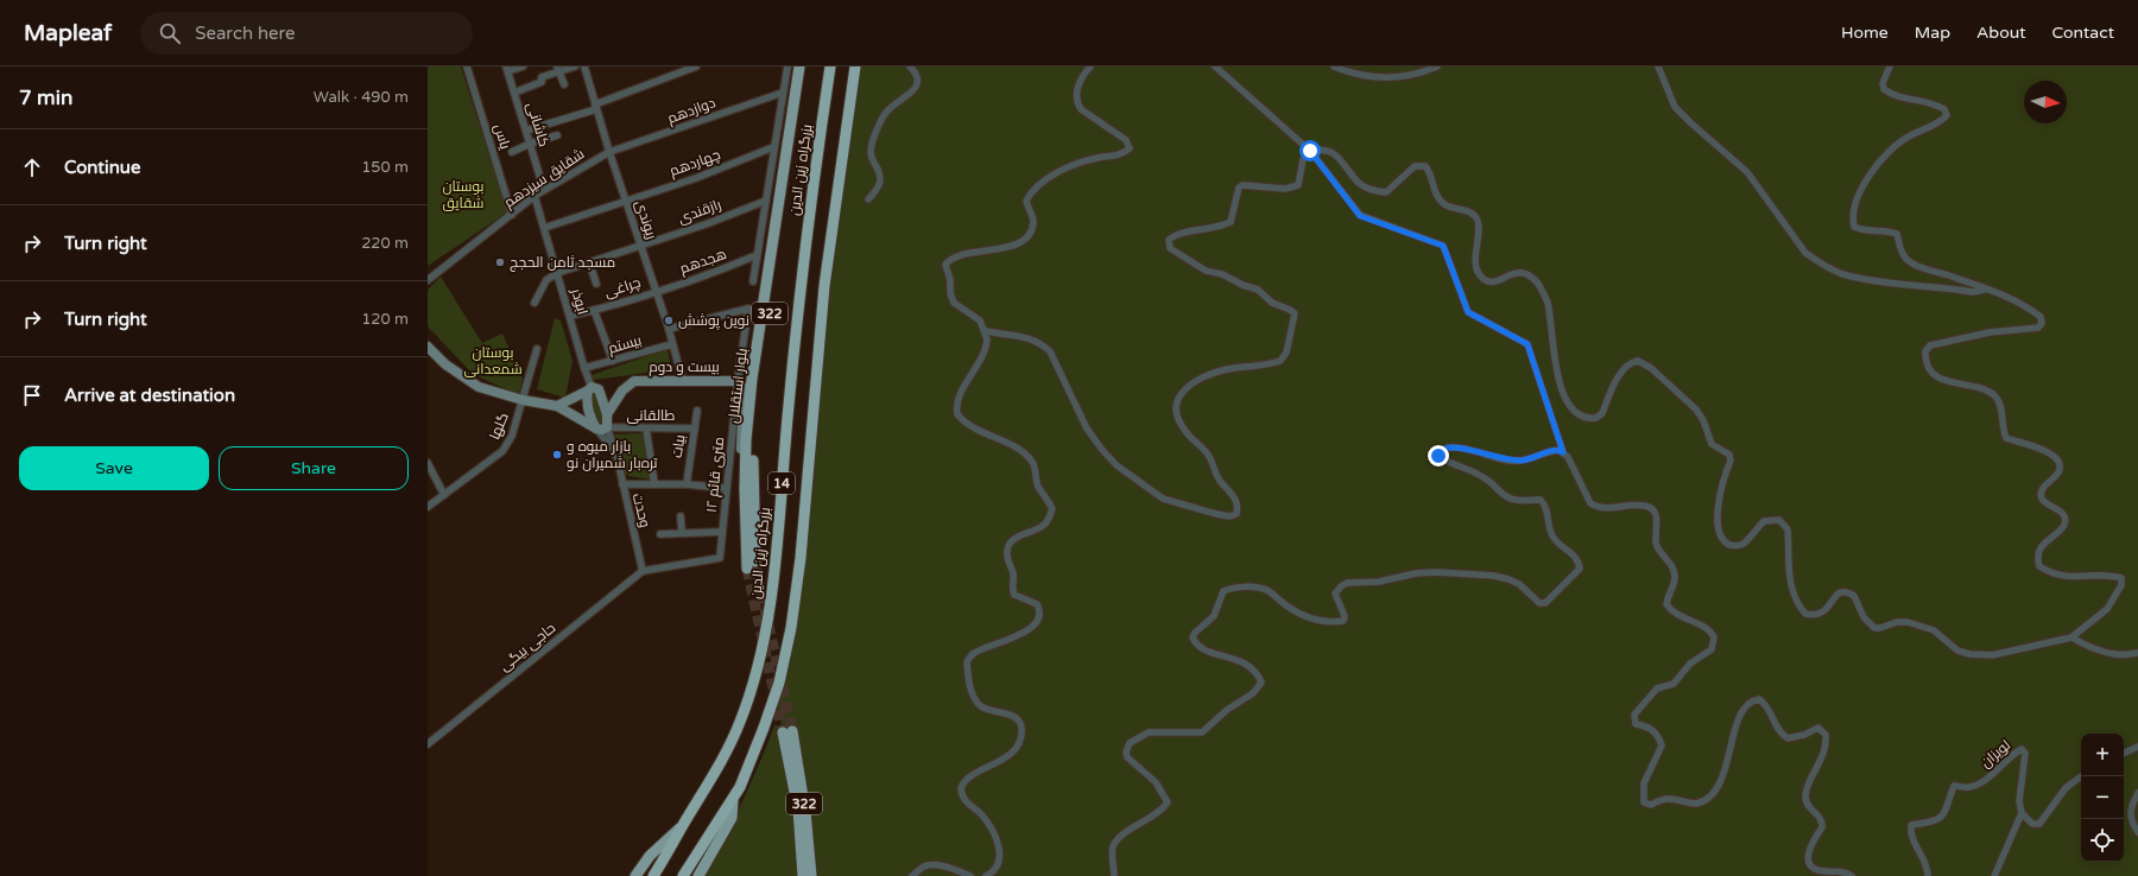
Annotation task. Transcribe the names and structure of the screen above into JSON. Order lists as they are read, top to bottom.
{
  "streets": {
    "highway": ["بزرگراه زین الدین", "14"],
    "main road": ["322", "بیست و دوم", "بلوار استقلال"],
    "street": [
      "دوازدهم",
      "کاشانی",
      "یاس",
      "چهاردهم",
      "شقایق سیزدهم",
      "رازقندی",
      "ریوندی",
      "هجدهم",
      "چراغی",
      "ابوذر",
      "بیستم",
      "طالقانی",
      "گلها",
      "بیات",
      "۱۲ متری قائم",
      "وحدت",
      "حاجی بیگی",
      "لویزان"
    ]
  },
  "crossings": [
    ["دوازدهم", "شقایق سیزدهم"],
    ["دوازدهم", "ریوندی"],
    ["کاشانی", "شقایق سیزدهم"],
    ["یاس", "شقایق سیزدهم"],
    ["چهاردهم", "ریوندی"],
    ["چهاردهم", "ابوذر"],
    ["شقایق سیزدهم", "ریوندی"],
    ["شقایق سیزدهم", "ابوذر"],
    ["رازقندی", "ریوندی"],
    ["رازقندی", "ابوذر"],
    ["ریوندی", "هجدهم"],
    ["ریوندی", "چراغی"],
    ["ریوندی", "بیستم"],
    ["ریوندی", "بیست و دوم"],
    ["ریوندی", "۱۲ متری قائم"],
    ["هجدهم", "چراغی"],
    ["چراغی", "ابوذر"],
    ["ابوذر", "بیستم"],
    ["بیست و دوم", "بلوار استقلال"],
    ["بیست و دوم", "۱۲ متری قائم"],
    ["طالقانی", "بیات"],
    ["طالقانی", "وحدت"],
    ["۱۲ متری قائم", "وحدت"],
    ["۱۲ متری قائم", "حاجی بیگی"],
    ["وحدت", "حاجی بیگی"]
  ],
  "parks": ["بوستان شقایق", "بوستان شمعدانی"],
  "places": ["مسجد ثامن الحجج", "نوین پوشش", "بازار میوه و تره‌بار شمیران نو"],
  "north": "right",
  "page": {
    "header": "Mapleaf",
    "search": "Search here",
    "nav": [
      "Home",
      "Map",
      "About",
      "Contact"
    ],
    "heading": ["7 min", "Walk · 490 m"],
    "list": [
      ["Continue", "150 m"],
      ["Turn right", "220 m"],
      ["Turn right", "120 m"],
      "Arrive at destination"
    ],
    "buttons": ["Save", "Share"],
    "map_buttons": ["+", "−"]
  }
}
